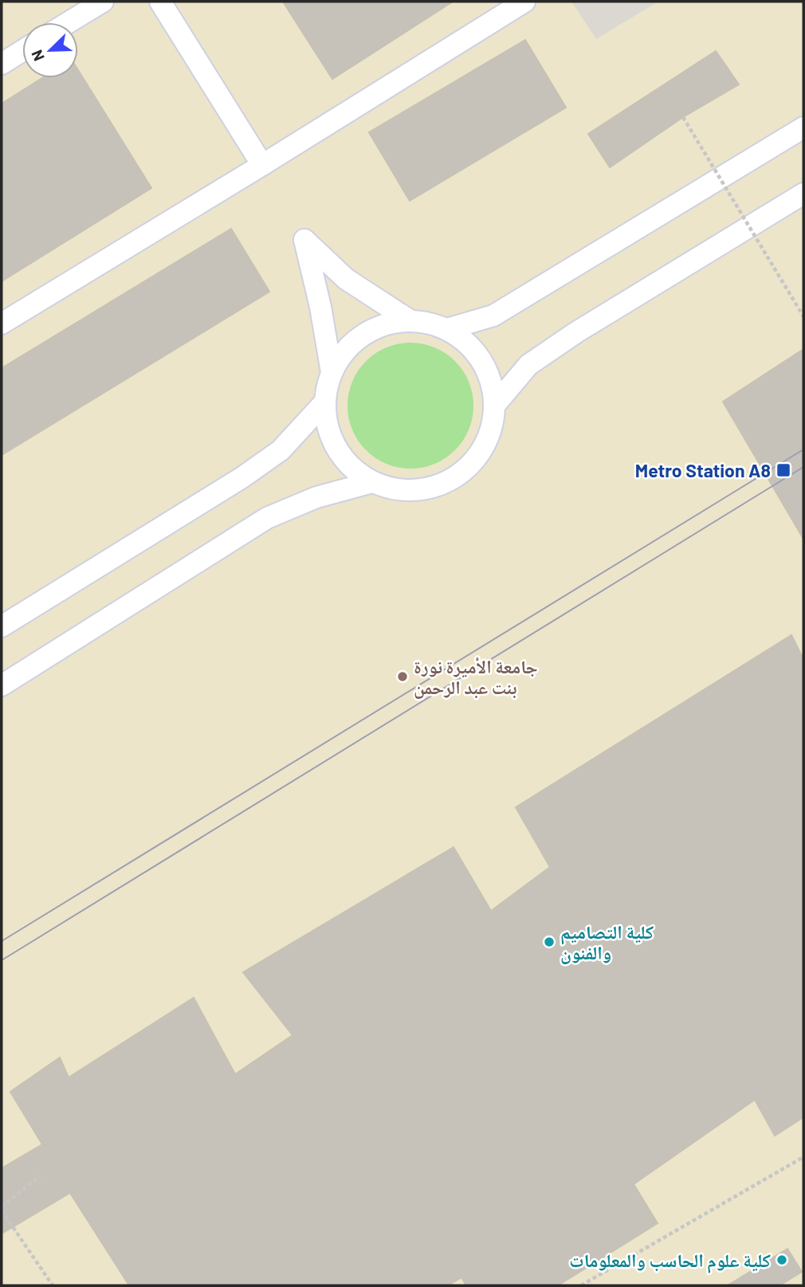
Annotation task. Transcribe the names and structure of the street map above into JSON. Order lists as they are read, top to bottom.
{
  "places": {
    "transit": ["Metro Station A8"],
    "other": ["جامعة الأميرة نورة بنت عبد الرحمن", "كلية التصاميم والفنون", "كلية علوم الحاسب والمعلومات"]
  },
  "north": "bottom left"
}
